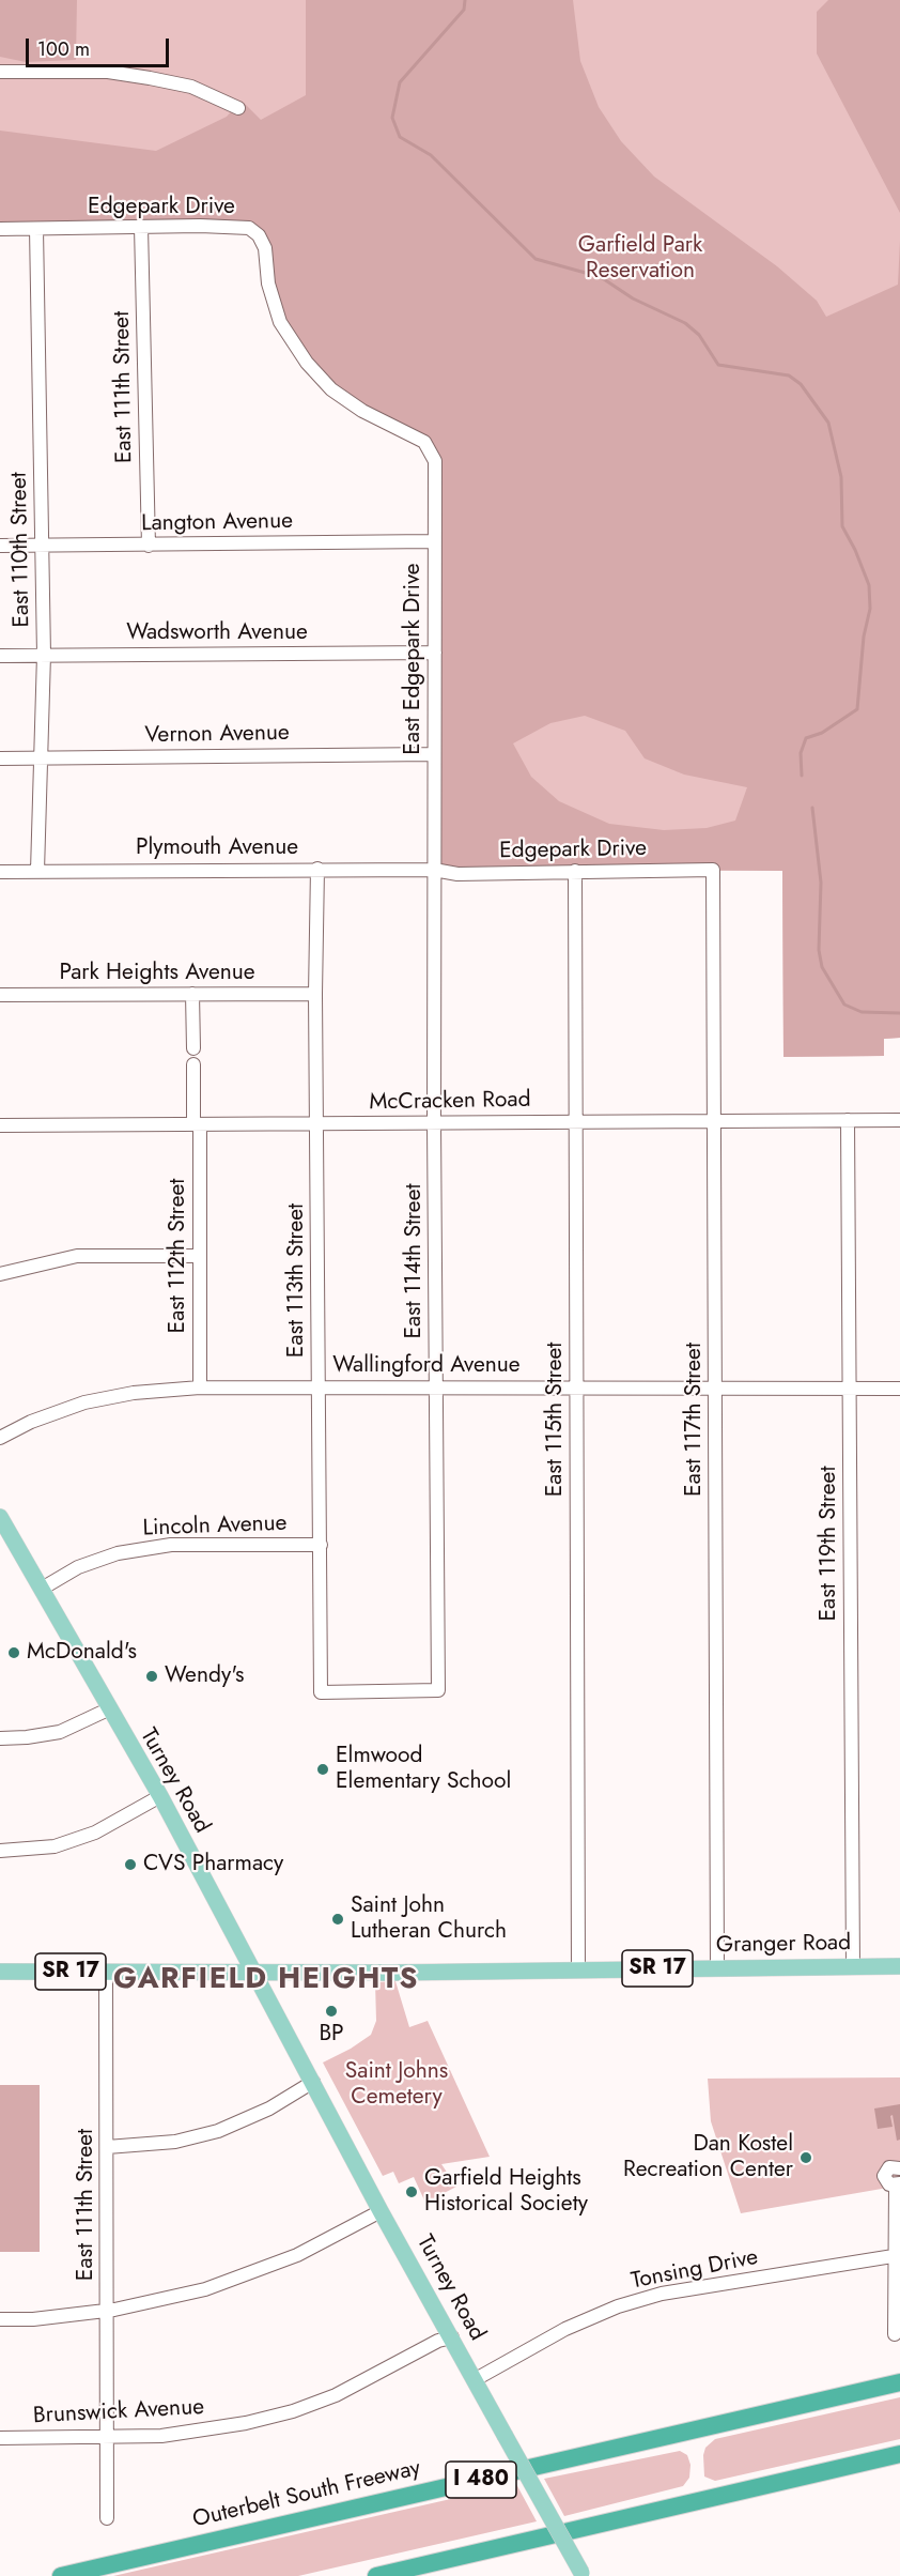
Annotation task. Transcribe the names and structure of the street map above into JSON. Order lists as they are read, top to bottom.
{
  "streets": {
    "highway": ["I 480", "Outerbelt South Freeway"],
    "main road": ["Turney Road", "Granger Road", "SR 17"],
    "street": [
      "Edgepark Drive",
      "East 111th Street",
      "Langton Avenue",
      "East 110th Street",
      "Wadsworth Avenue",
      "East Edgepark Drive",
      "Vernon Avenue",
      "Plymouth Avenue",
      "Park Heights Avenue",
      "McCracken Road",
      "East 112th Street",
      "East 114th Street",
      "East 113th Street",
      "Wallingford Avenue",
      "East 115th Street",
      "East 117th Street",
      "Lincoln Avenue",
      "East 119th Street",
      "Tonsing Drive",
      "Brunswick Avenue"
    ]
  },
  "crossings": [
    ["Edgepark Drive", "East 111th Street"],
    ["Edgepark Drive", "East 110th Street"],
    ["Edgepark Drive", "East Edgepark Drive"],
    ["Edgepark Drive", "Plymouth Avenue"],
    ["Edgepark Drive", "East 114th Street"],
    ["Edgepark Drive", "East 115th Street"],
    ["Edgepark Drive", "East 117th Street"],
    ["East 111th Street", "Langton Avenue"],
    ["East 111th Street", "Granger Road"],
    ["East 111th Street", "Brunswick Avenue"],
    ["Langton Avenue", "East 110th Street"],
    ["Langton Avenue", "East Edgepark Drive"],
    ["East 110th Street", "Wadsworth Avenue"],
    ["East 110th Street", "Vernon Avenue"],
    ["East 110th Street", "Plymouth Avenue"],
    ["Wadsworth Avenue", "East Edgepark Drive"],
    ["East Edgepark Drive", "Vernon Avenue"],
    ["East Edgepark Drive", "Plymouth Avenue"],
    ["East Edgepark Drive", "East 114th Street"],
    ["Plymouth Avenue", "East 114th Street"],
    ["Plymouth Avenue", "East 113th Street"],
    ["Park Heights Avenue", "East 113th Street"],
    ["McCracken Road", "East 112th Street"],
    ["McCracken Road", "East 114th Street"],
    ["McCracken Road", "East 113th Street"],
    ["McCracken Road", "East 115th Street"],
    ["McCracken Road", "East 117th Street"],
    ["McCracken Road", "East 119th Street"],
    ["East 112th Street", "Wallingford Avenue"],
    ["East 114th Street", "East 113th Street"],
    ["East 114th Street", "Wallingford Avenue"],
    ["East 113th Street", "Wallingford Avenue"],
    ["East 113th Street", "Lincoln Avenue"],
    ["Wallingford Avenue", "East 115th Street"],
    ["Wallingford Avenue", "East 117th Street"],
    ["Wallingford Avenue", "East 119th Street"],
    ["East 115th Street", "Granger Road"],
    ["East 117th Street", "Granger Road"],
    ["Lincoln Avenue", "Turney Road"],
    ["East 119th Street", "Granger Road"],
    ["Turney Road", "Granger Road"],
    ["Turney Road", "Tonsing Drive"],
    ["Turney Road", "Brunswick Avenue"]
  ],
  "districts": ["GARFIELD HEIGHTS"],
  "parks": ["Garfield Park Reservation", "Saint Johns Cemetery"],
  "places": [
    "McDonald's",
    "Wendy's",
    "Elmwood Elementary School",
    "CVS Pharmacy",
    "Saint John Lutheran Church",
    "BP",
    "Dan Kostel Recreation Center",
    "Garfield Heights Historical Society"
  ],
  "scale_bar": "100 m"
}
